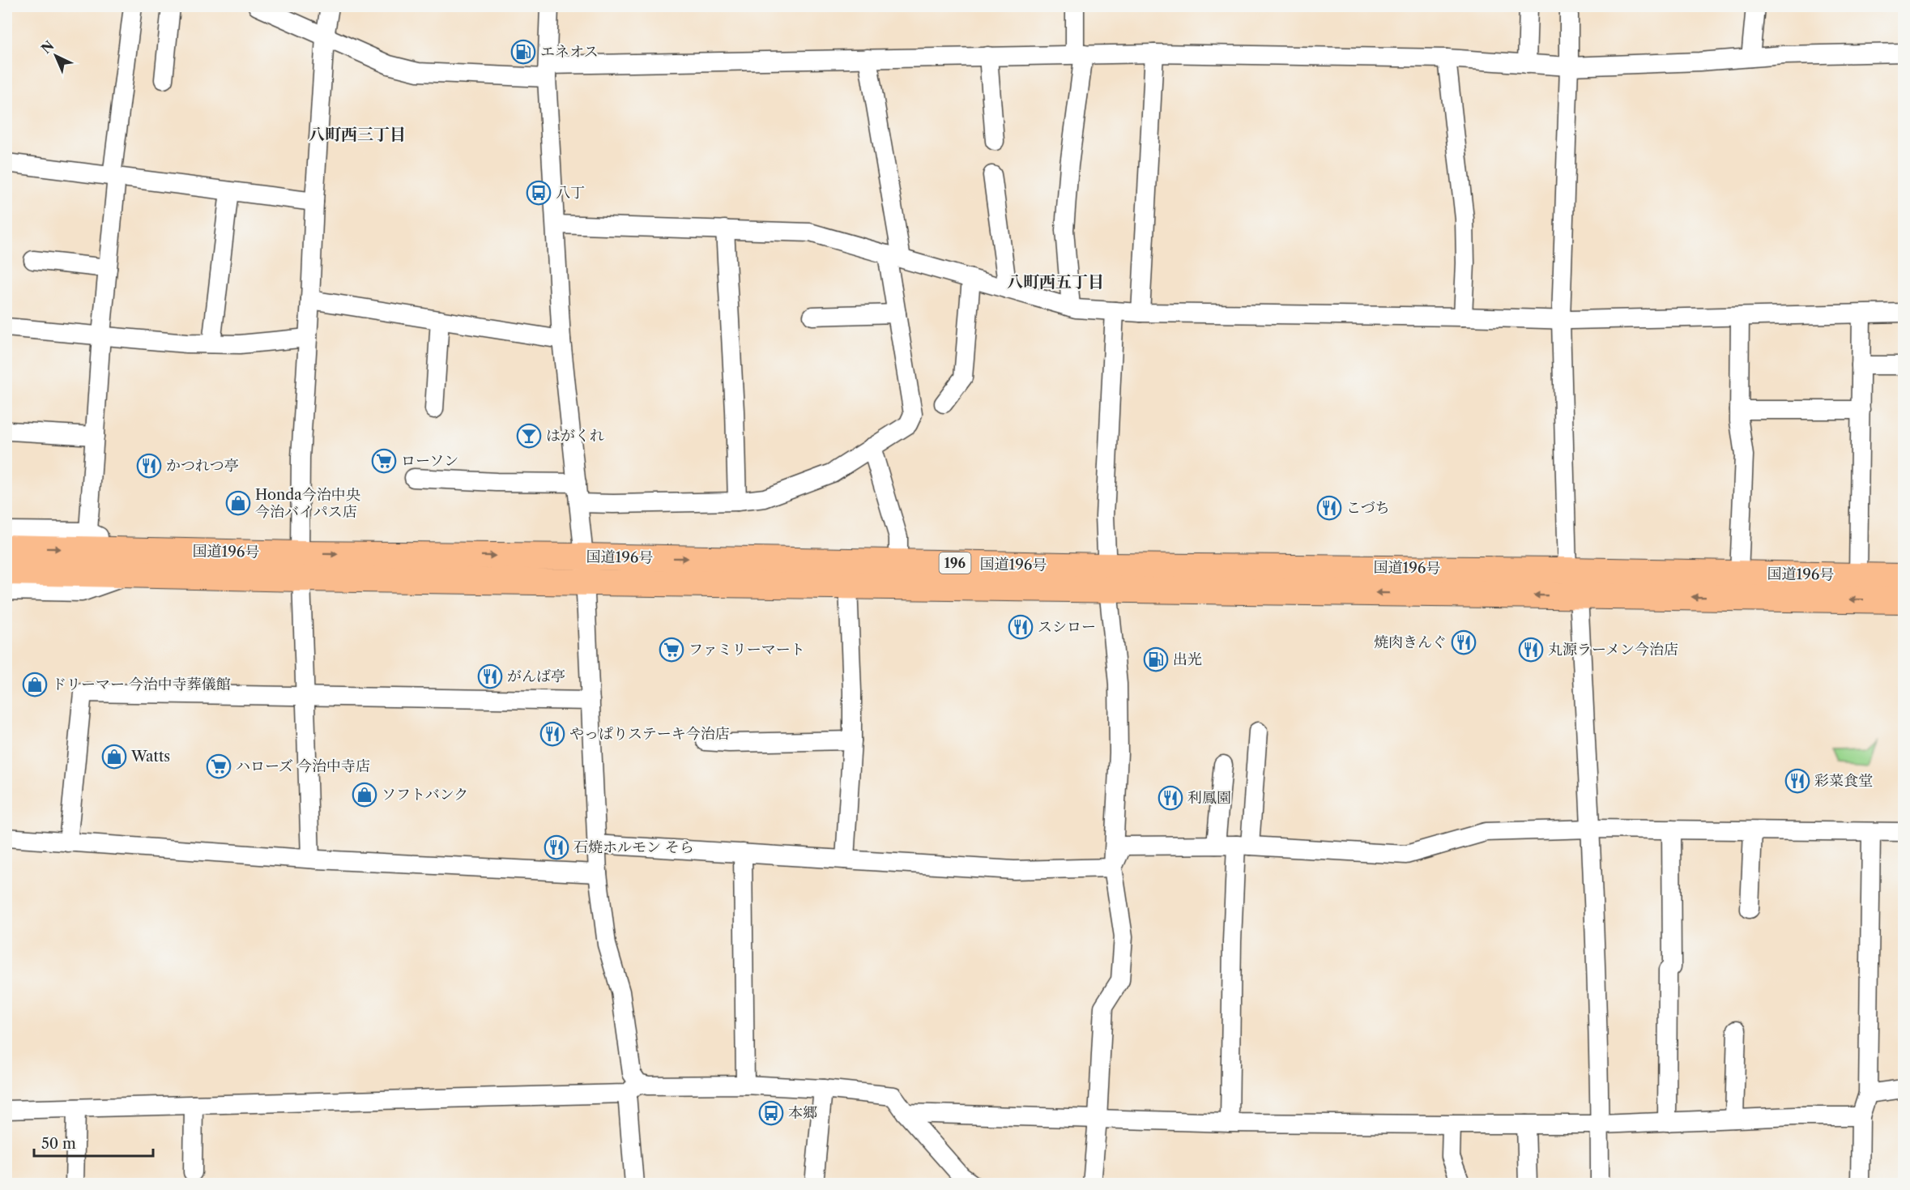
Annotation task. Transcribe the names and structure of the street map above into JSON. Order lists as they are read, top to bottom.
{
  "streets": {
    "highway": ["国道196号", "196"]
  },
  "districts": ["八町西三丁目", "八町西五丁目"],
  "places": {
    "fuel station": ["エネオス", "出光"],
    "bus stop": ["八丁", "本郷"],
    "bar": ["はがくれ"],
    "supermarket": ["ローソン", "ファミリーマート", "ハローズ 今治中寺店"],
    "restaurant": [
      "かつれつ亭",
      "こづち",
      "スシロー",
      "焼肉きんぐ",
      "丸源ラーメン今治店",
      "がんば亭",
      "やっぱりステーキ今治店",
      "彩菜食堂",
      "利鳳園",
      "石焼ホルモン そら"
    ],
    "shop": [
      "Honda今治中央 今治バイパス店",
      "ドリーマー 今治中寺葬儀館",
      "Watts",
      "ソフトバンク"
    ]
  },
  "scale_bar": "50 m",
  "north": "top left"
}
